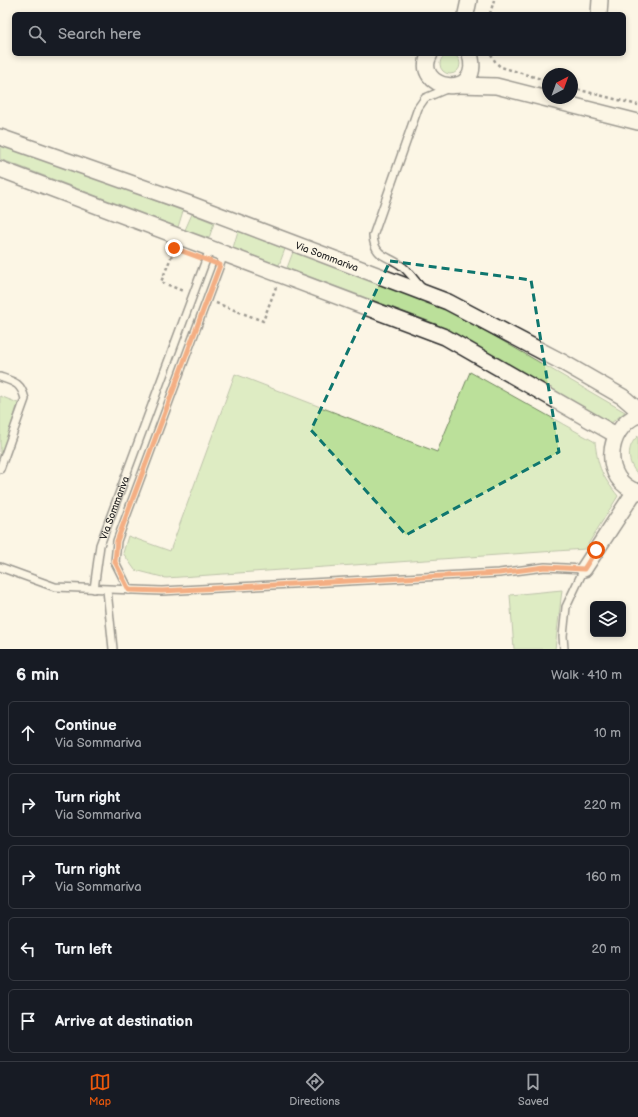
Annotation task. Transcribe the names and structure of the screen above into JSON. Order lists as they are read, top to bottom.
{
  "streets": {
    "street": ["Via Sommariva"]
  },
  "north": "top right",
  "page": {
    "search": "Search here",
    "heading": ["6 min", "Walk · 410 m"],
    "list": [
      ["Continue", "Via Sommariva", "10 m"],
      ["Turn right", "Via Sommariva", "220 m"],
      ["Turn right", "Via Sommariva", "160 m"],
      ["Turn left", "20 m"],
      "Arrive at destination"
    ],
    "nav": ["Map", "Directions", "Saved"]
  }
}
